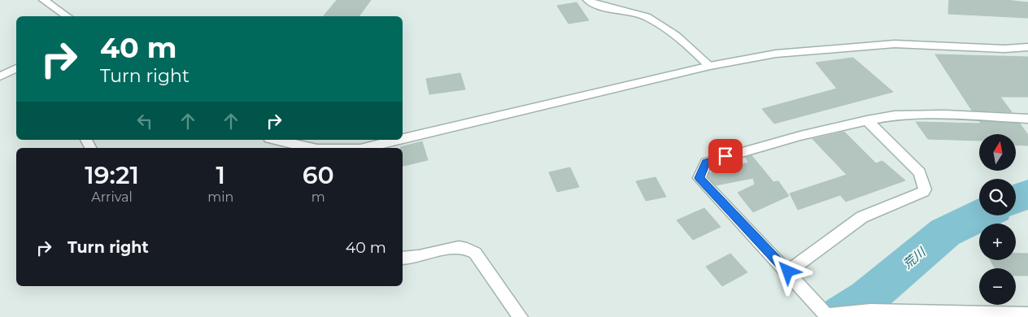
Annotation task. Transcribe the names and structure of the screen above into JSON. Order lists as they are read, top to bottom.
{
  "water": ["荒川"],
  "north": "top",
  "page": {
    "turn": ["40 m", "Turn right"],
    "map_buttons": ["+", "−"],
    "eta": [
      "19:21",
      "Arrival",
      "1",
      "min",
      "60",
      "m"
    ],
    "list": [
      {
        "name": "Turn right",
        "value": "40 m"
      }
    ]
  }
}
